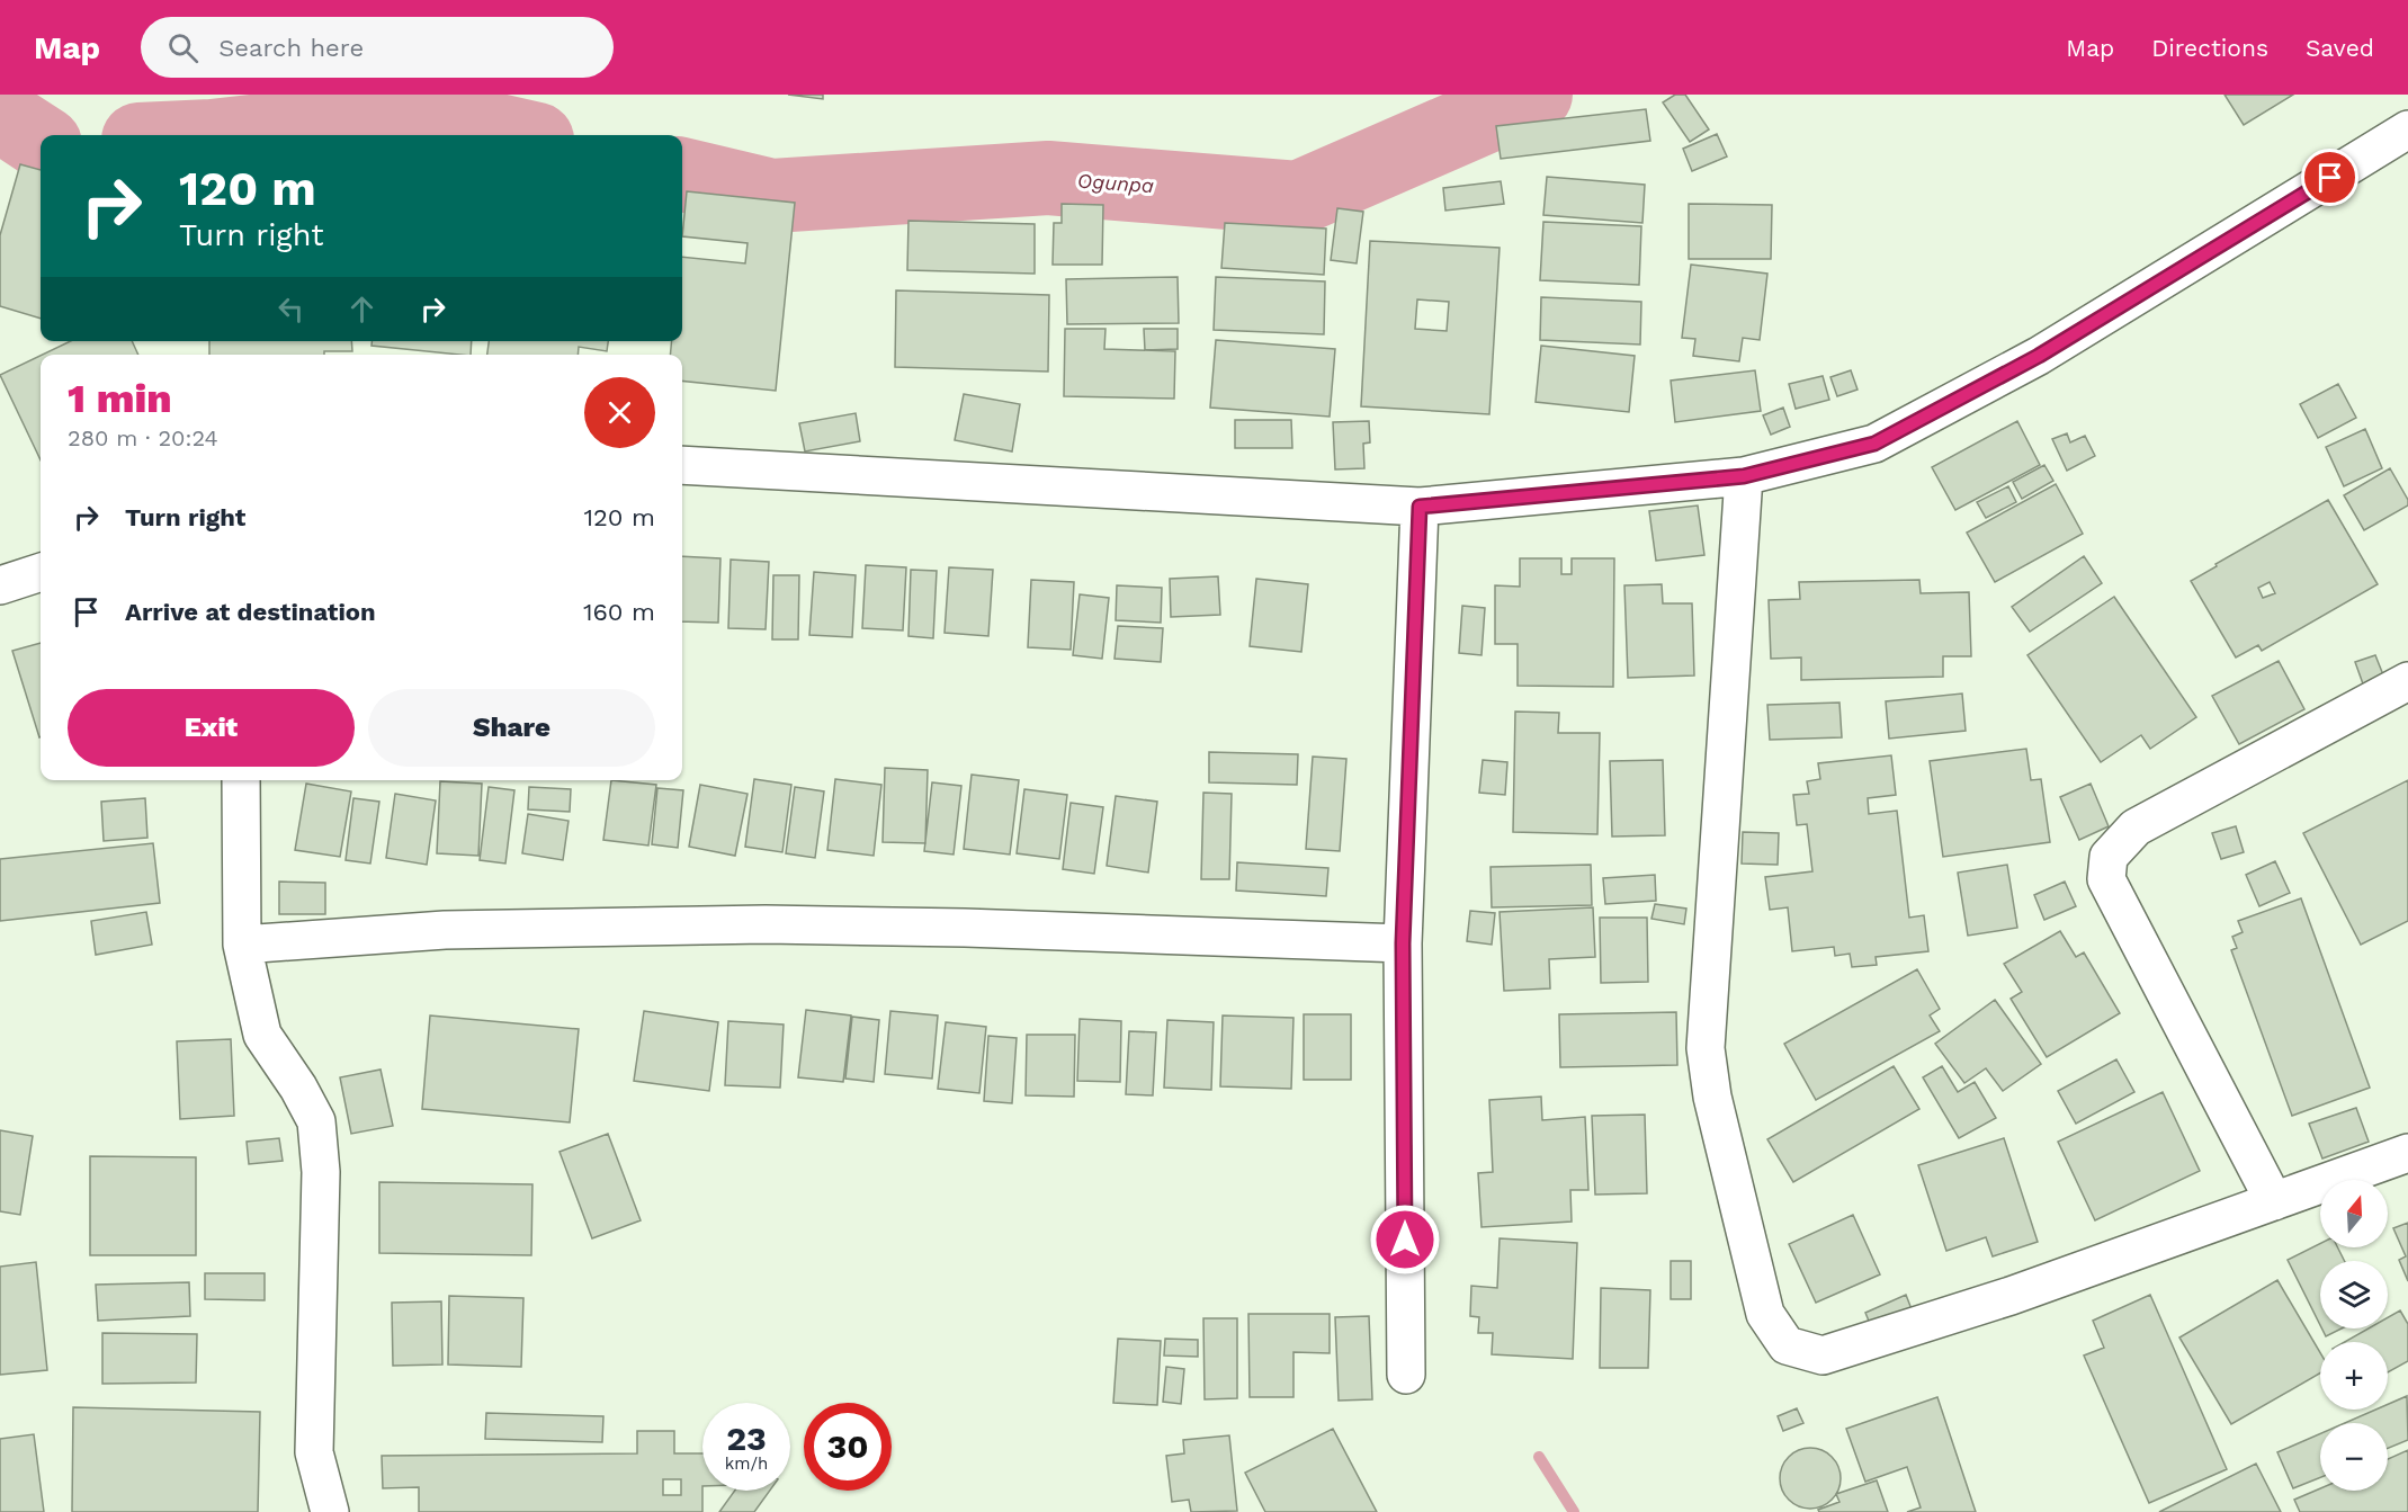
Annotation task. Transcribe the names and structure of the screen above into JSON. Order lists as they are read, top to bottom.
{
  "water": ["Ogunpa"],
  "north": "top",
  "page": {
    "header": "Map",
    "search": "Search here",
    "nav": ["Map", "Directions", "Saved"],
    "turn": ["120 m", "Turn right"],
    "heading": ["1 min", "280 m · 20:24"],
    "list": [
      {
        "name": "Turn right",
        "value": "120 m"
      },
      {
        "name": "Arrive at destination",
        "value": "160 m"
      }
    ],
    "buttons": ["Exit", "Share"],
    "map_buttons": ["+", "−"],
    "speed": "23 km/h",
    "limit": "30"
  }
}
